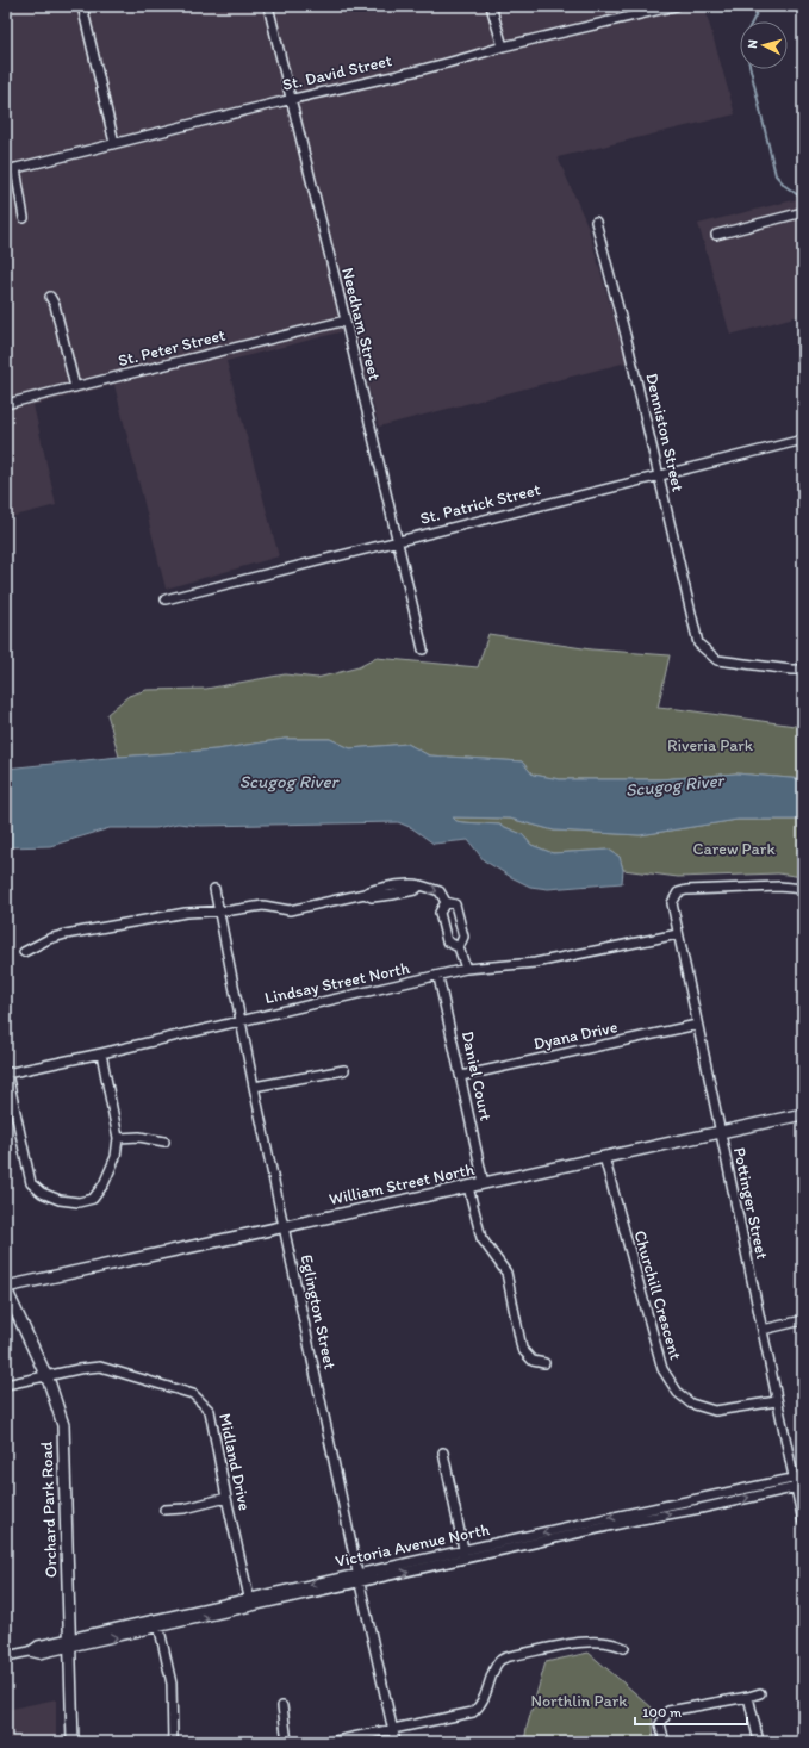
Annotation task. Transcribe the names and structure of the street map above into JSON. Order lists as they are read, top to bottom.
{
  "streets": {
    "street": [
      "St. David Street",
      "Needham Street",
      "St. Peter Street",
      "Denniston Street",
      "St. Patrick Street",
      "Lindsay Street North",
      "Dyana Drive",
      "Daniel Court",
      "William Street North",
      "Pottinger Street",
      "Churchill Crescent",
      "Eglington Street",
      "Midland Drive",
      "Orchard Park Road",
      "Victoria Avenue North"
    ]
  },
  "crossings": [
    ["St. David Street", "Needham Street"],
    ["Needham Street", "St. Peter Street"],
    ["Needham Street", "St. Patrick Street"],
    ["Denniston Street", "St. Patrick Street"],
    ["Lindsay Street North", "Daniel Court"],
    ["Lindsay Street North", "Pottinger Street"],
    ["Lindsay Street North", "Eglington Street"],
    ["Dyana Drive", "Daniel Court"],
    ["Dyana Drive", "Pottinger Street"],
    ["Daniel Court", "William Street North"],
    ["William Street North", "Pottinger Street"],
    ["William Street North", "Churchill Crescent"],
    ["William Street North", "Eglington Street"],
    ["William Street North", "Orchard Park Road"],
    ["Pottinger Street", "Churchill Crescent"],
    ["Pottinger Street", "Victoria Avenue North"],
    ["Eglington Street", "Victoria Avenue North"],
    ["Midland Drive", "Orchard Park Road"],
    ["Midland Drive", "Victoria Avenue North"],
    ["Orchard Park Road", "Victoria Avenue North"]
  ],
  "water": ["Scugog River"],
  "parks": ["Riveria Park", "Carew Park", "Northlin Park"],
  "scale_bar": "100 m",
  "north": "left"
}
